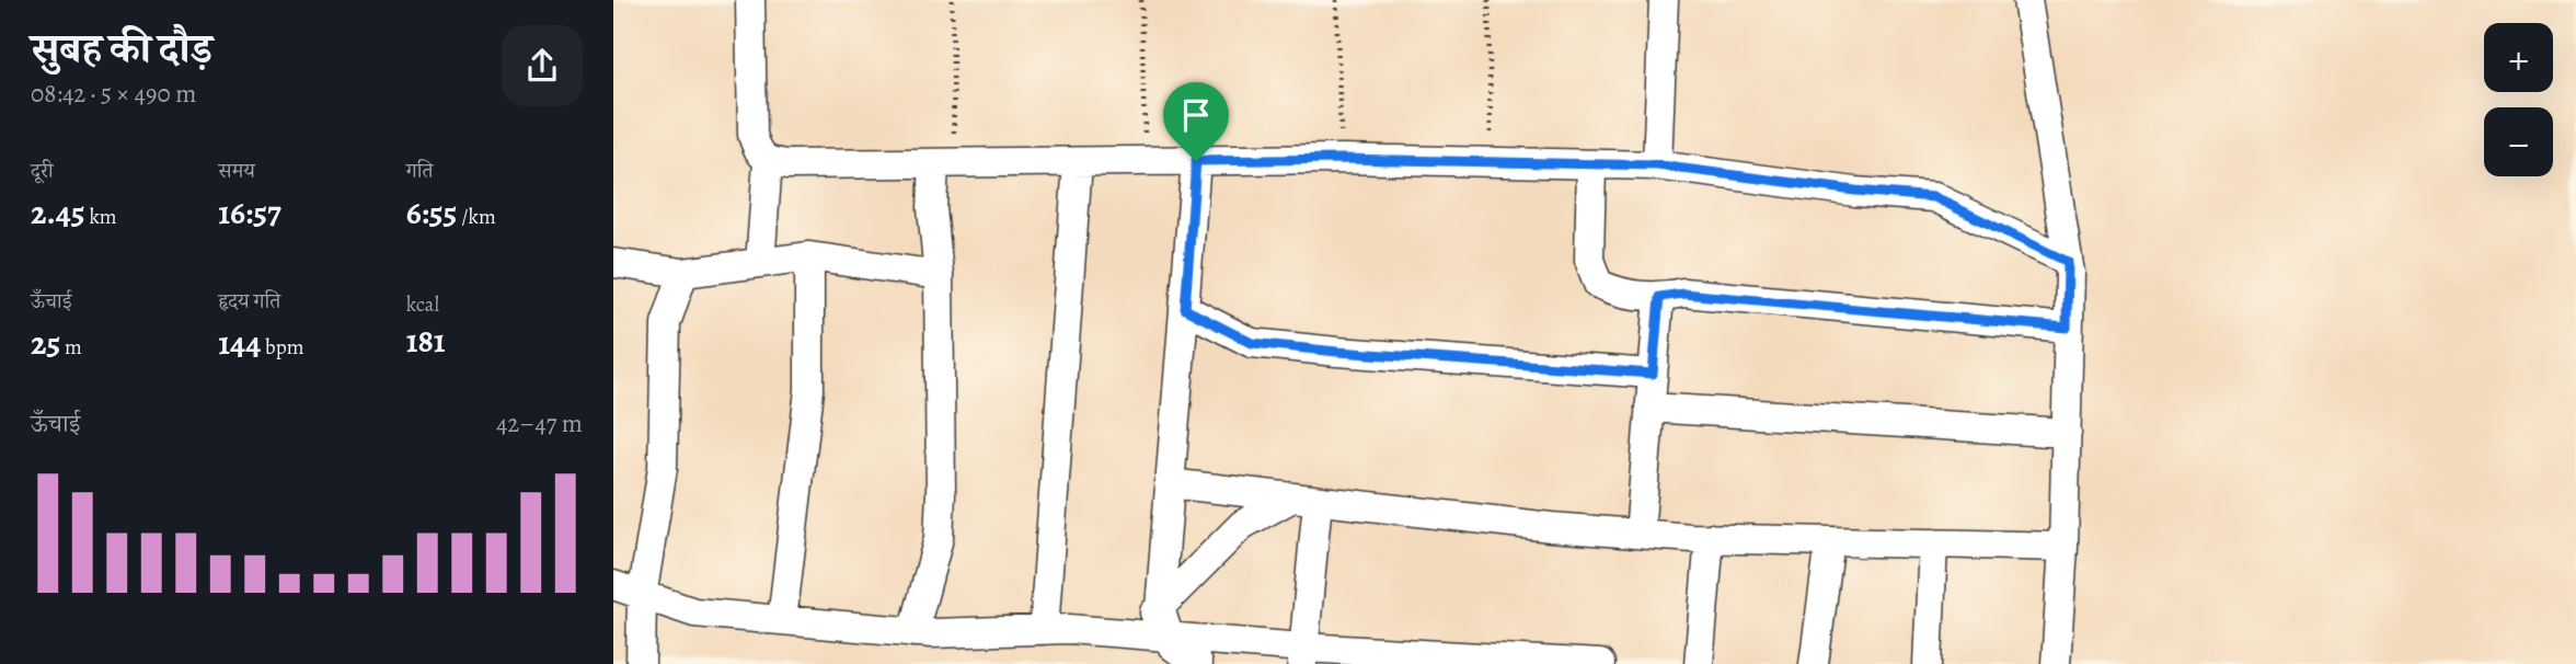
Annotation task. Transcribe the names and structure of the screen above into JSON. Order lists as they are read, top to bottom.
{
  "page": {
    "heading": ["सुबह की दौड़", "08:42 · 5 × 490 m"],
    "map_buttons": ["+", "−"],
    "stats": [
      ["दूरी", "2.45 km"],
      ["समय", "16:57"],
      ["गति", "6:55 /km"],
      ["ऊँचाई", "25 m"],
      ["हृदय गति", "144 bpm"],
      ["kcal", "181"]
    ],
    "chart": ["ऊँचाई", "42–47 m"]
  }
}
